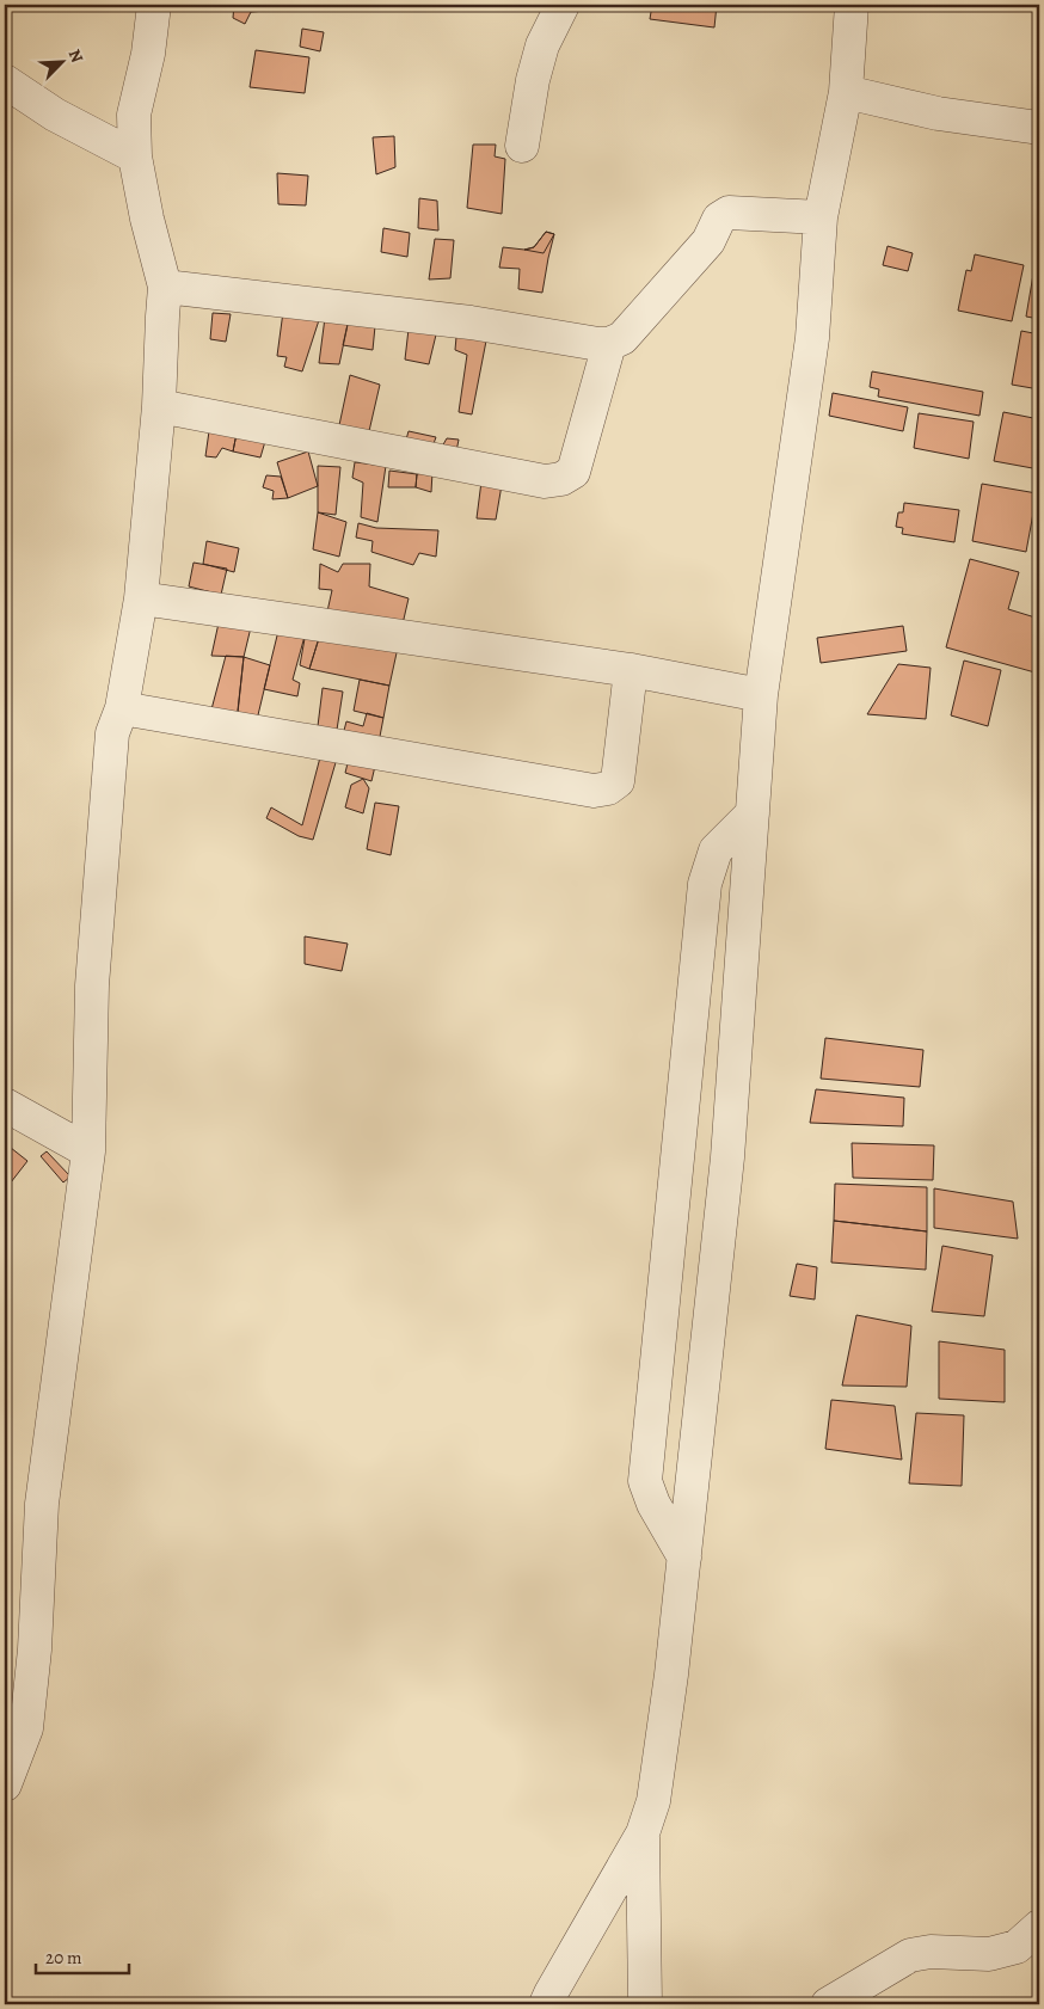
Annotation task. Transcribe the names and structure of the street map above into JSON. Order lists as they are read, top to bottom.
{
  "scale_bar": "20 m",
  "north": "top right"
}
